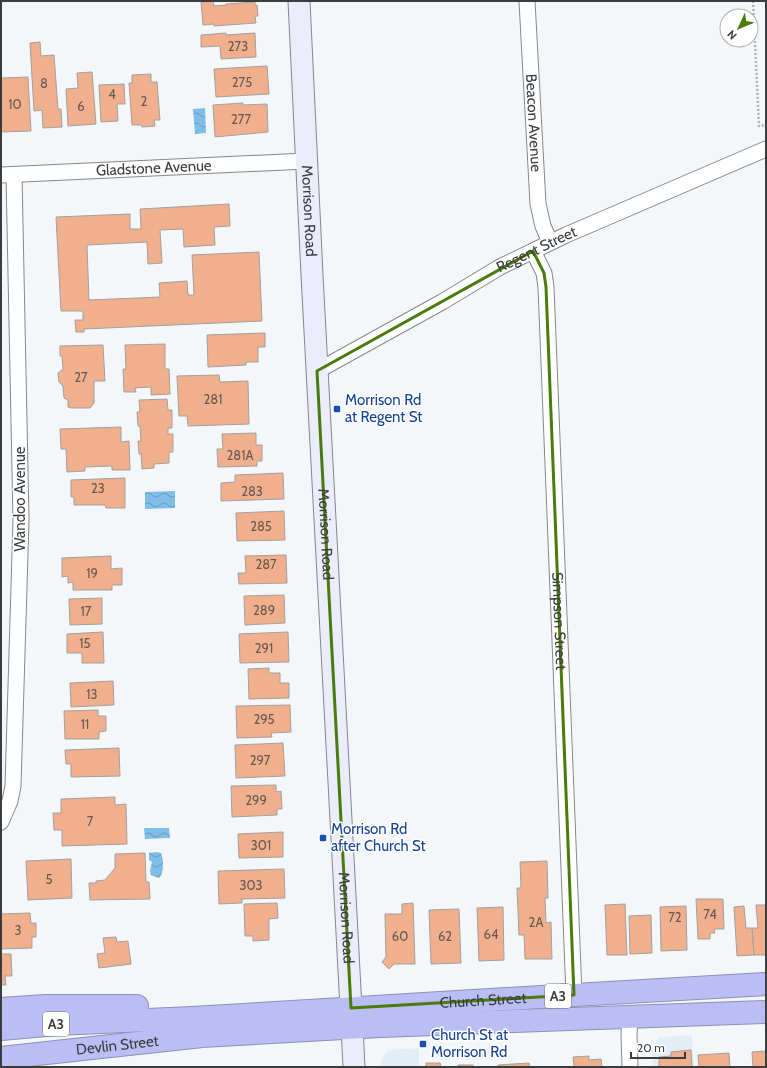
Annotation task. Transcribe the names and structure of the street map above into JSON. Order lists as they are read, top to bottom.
{
  "streets": {
    "highway": ["A3", "Church Street", "Devlin Street"],
    "street": [
      "Beacon Avenue",
      "Gladstone Avenue",
      "Morrison Road",
      "Regent Street",
      "Wandoo Avenue",
      "Simpson Street"
    ]
  },
  "crossings": [
    ["Beacon Avenue", "Regent Street"],
    ["Gladstone Avenue", "Morrison Road"],
    ["Gladstone Avenue", "Wandoo Avenue"],
    ["Morrison Road", "Regent Street"],
    ["Morrison Road", "Church Street"],
    ["Regent Street", "Simpson Street"],
    ["Simpson Street", "Church Street"],
    ["Church Street", "Devlin Street"]
  ],
  "places": {
    "transit": ["Morrison Rd at Regent St", "Morrison Rd after Church St", "Church St at Morrison Rd"]
  },
  "house_numbers": [
    "273",
    "275",
    "8",
    "4",
    "2",
    "10",
    "6",
    "277",
    "27",
    "281",
    "281A",
    "23",
    "283",
    "285",
    "287",
    "19",
    "289",
    "17",
    "15",
    "291",
    "13",
    "295",
    "11",
    "297",
    "299",
    "7",
    "301",
    "5",
    "303",
    "74",
    "72",
    "2A",
    "3",
    "64",
    "60",
    "62"
  ],
  "scale_bar": "20 m",
  "north": "bottom left"
}
